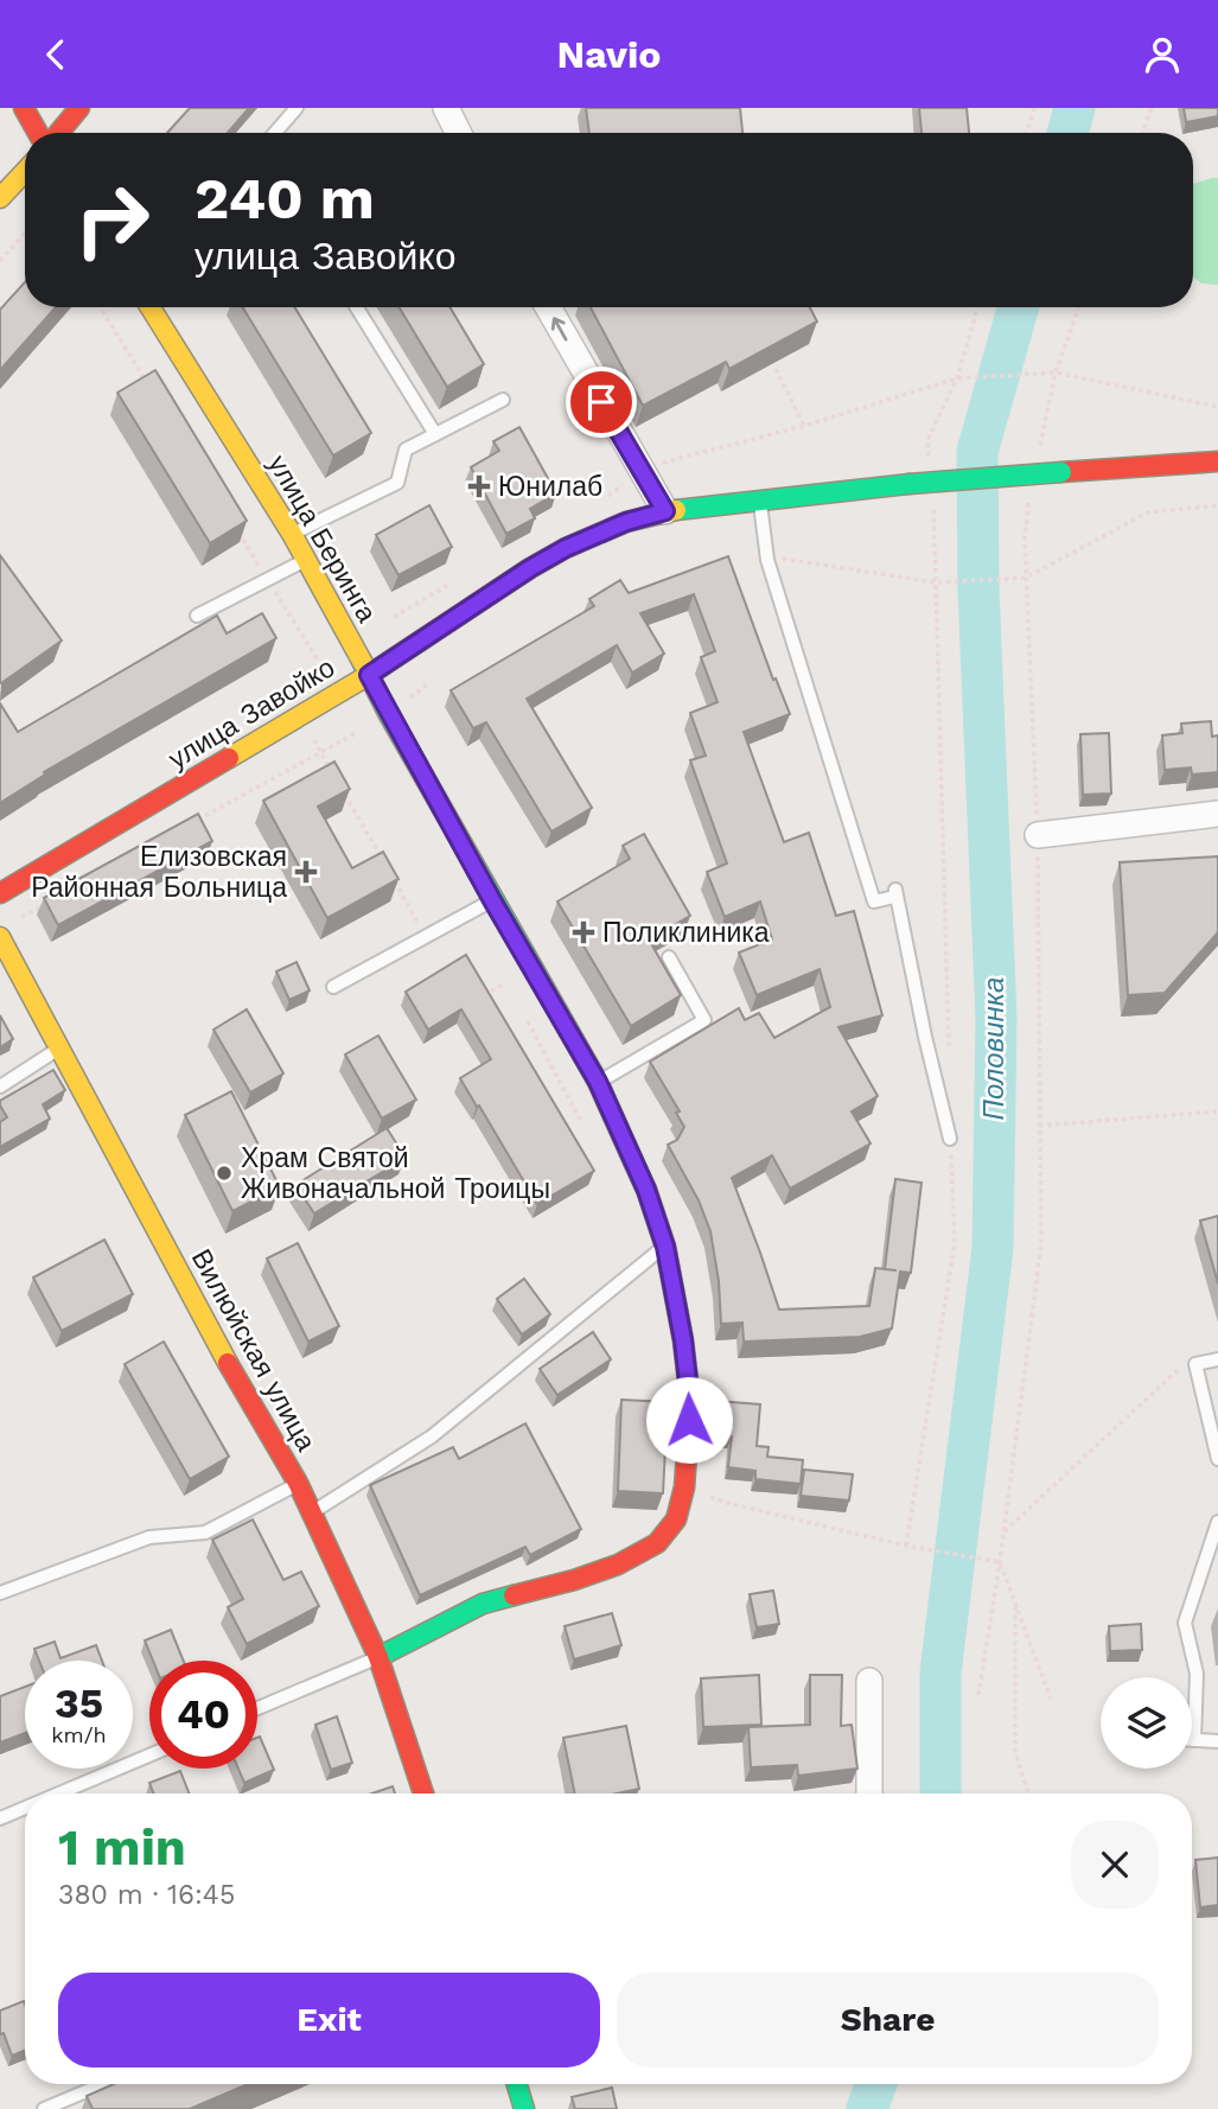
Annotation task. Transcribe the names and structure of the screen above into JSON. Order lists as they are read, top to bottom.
{
  "streets": {
    "street": ["улица Беринга", "улица Завойко", "Вилюйская улица"]
  },
  "crossings": [
    ["улица Беринга", "улица Завойко"],
    ["улица Беринга", "Вилюйская улица"]
  ],
  "water": ["Половинка"],
  "places": {
    "health": ["Юнилаб", "Елизовская Районная Больница", "Поликлиника"],
    "other": ["Храм Святой Живоначальной Троицы"]
  },
  "page": {
    "header": "Navio",
    "turn": ["240 m", "улица Завойко"],
    "speed": "35 km/h",
    "limit": "40",
    "heading": ["1 min", "380 m · 16:45"],
    "buttons": ["Exit", "Share"]
  }
}
